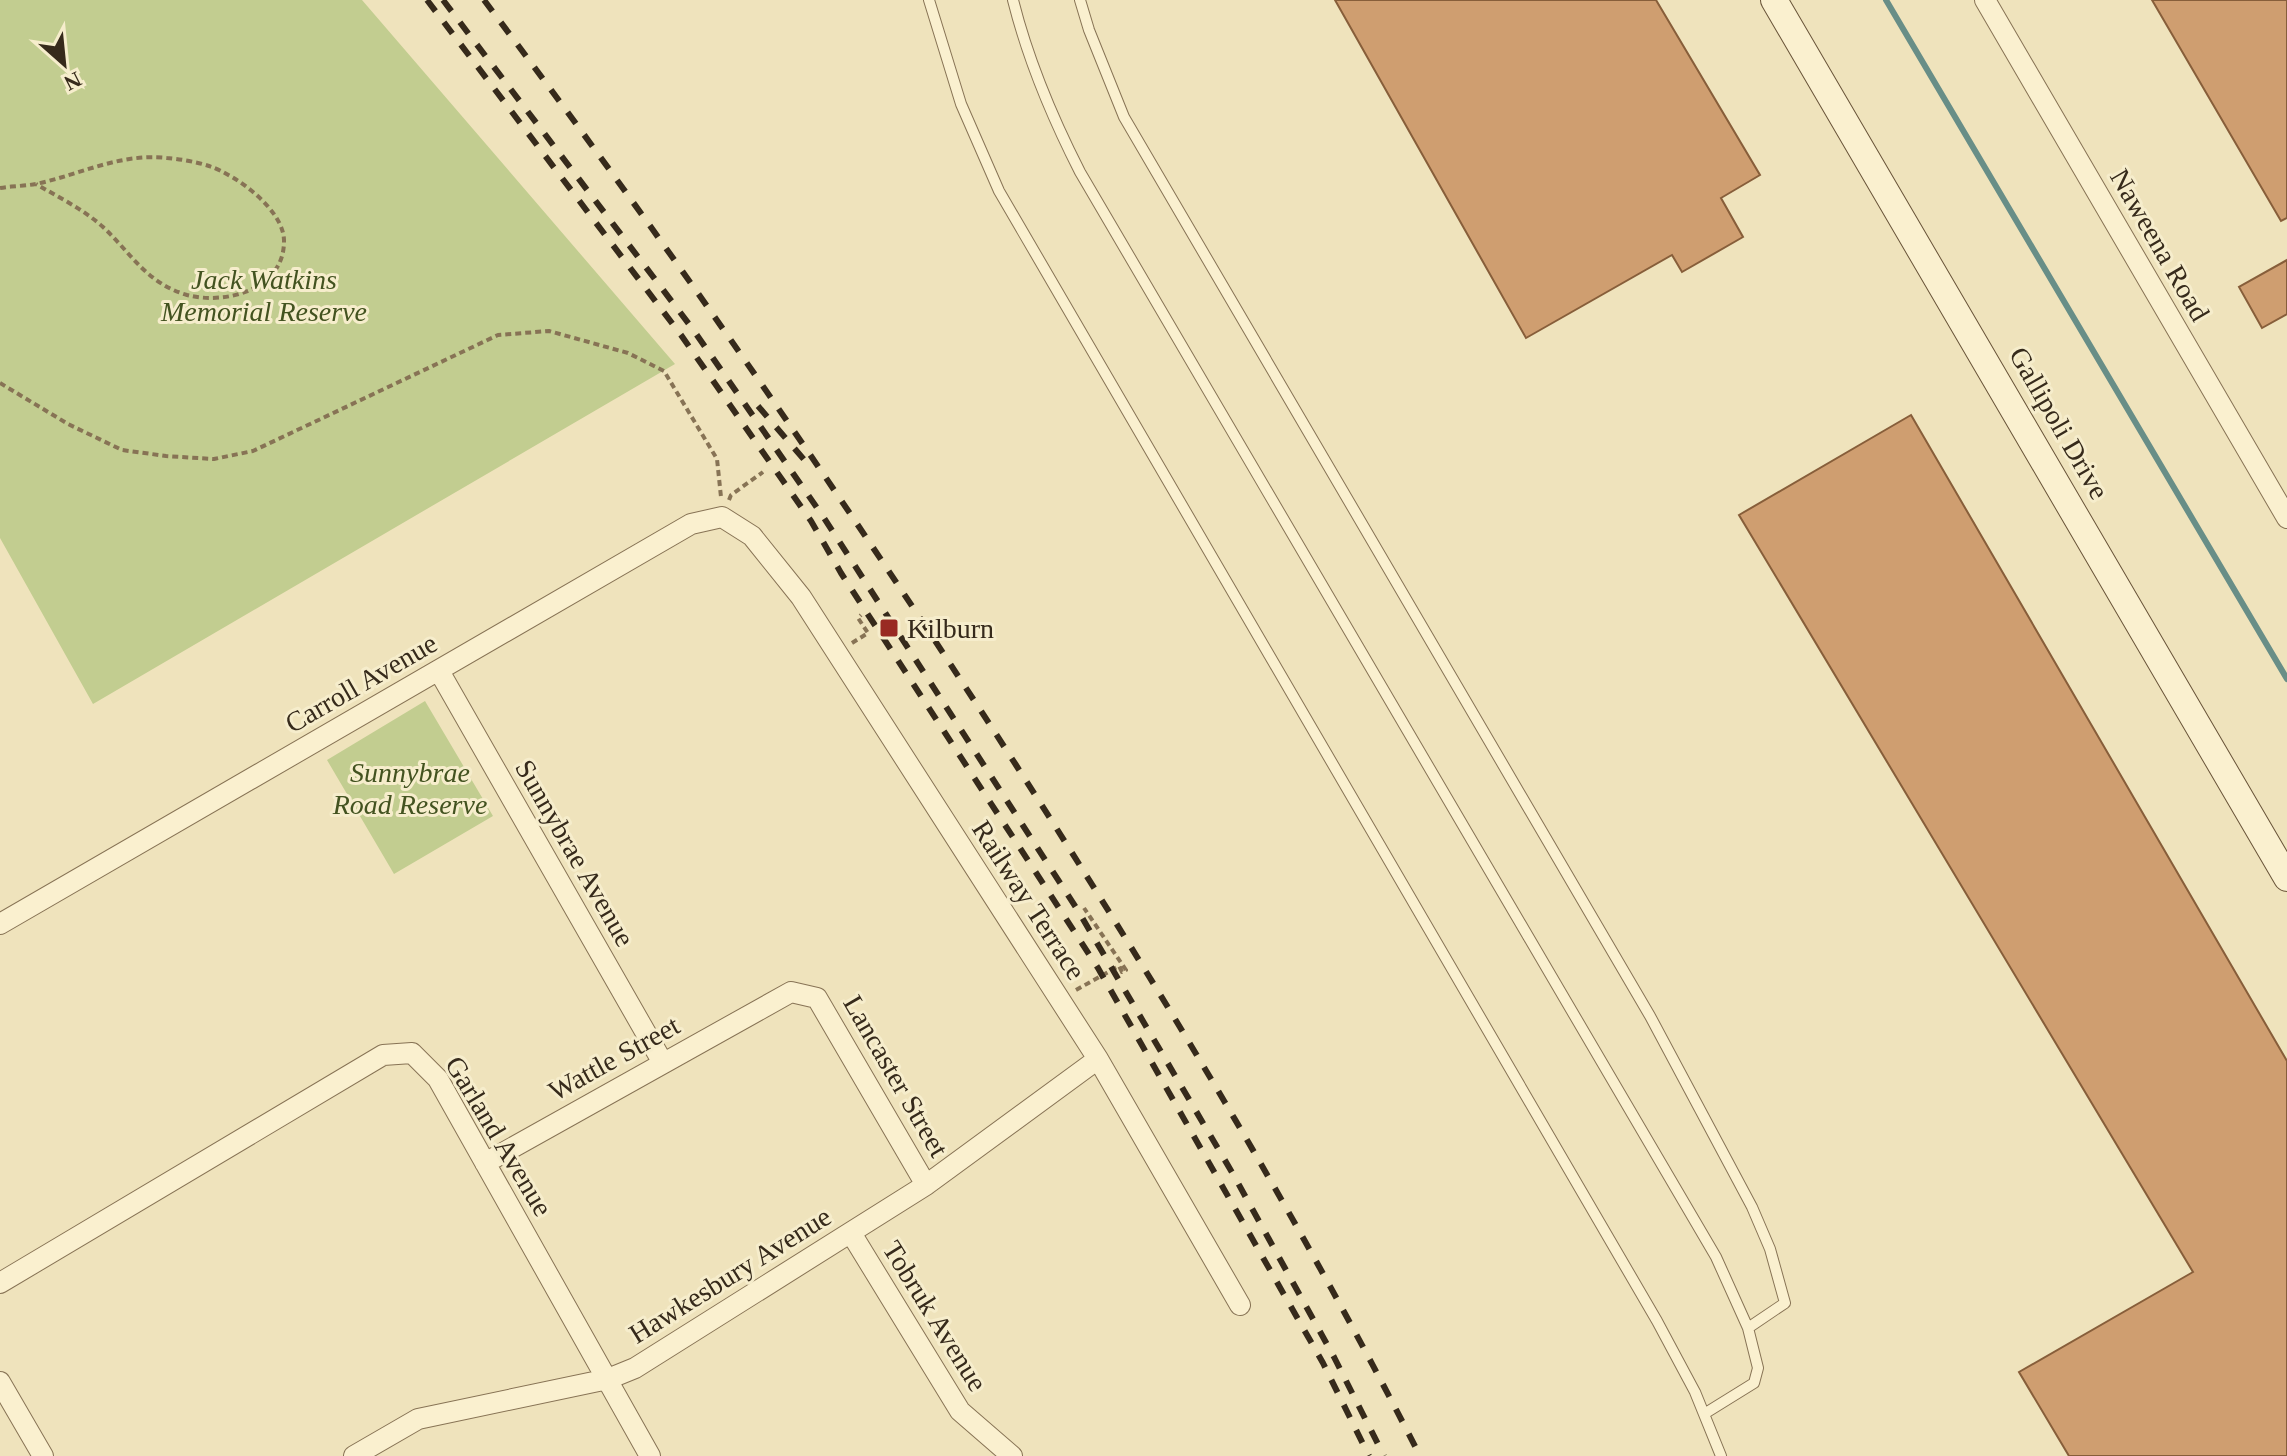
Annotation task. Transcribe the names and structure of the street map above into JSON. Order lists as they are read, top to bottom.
{
  "streets": {
    "street": [
      "Naweena Road",
      "Gallipoli Drive",
      "Carroll Avenue",
      "Sunnybrae Avenue",
      "Railway Terrace",
      "Wattle Street",
      "Lancaster Street",
      "Garland Avenue",
      "Hawkesbury Avenue",
      "Tobruk Avenue"
    ]
  },
  "crossings": [
    ["Carroll Avenue", "Sunnybrae Avenue"],
    ["Carroll Avenue", "Railway Terrace"],
    ["Sunnybrae Avenue", "Wattle Street"],
    ["Railway Terrace", "Hawkesbury Avenue"],
    ["Wattle Street", "Lancaster Street"],
    ["Wattle Street", "Garland Avenue"],
    ["Lancaster Street", "Hawkesbury Avenue"],
    ["Garland Avenue", "Hawkesbury Avenue"],
    ["Hawkesbury Avenue", "Tobruk Avenue"]
  ],
  "parks": ["Jack Watkins Memorial Reserve", "Sunnybrae Road Reserve"],
  "places": {
    "transit": ["Kilburn"]
  },
  "north": "bottom right"
}
